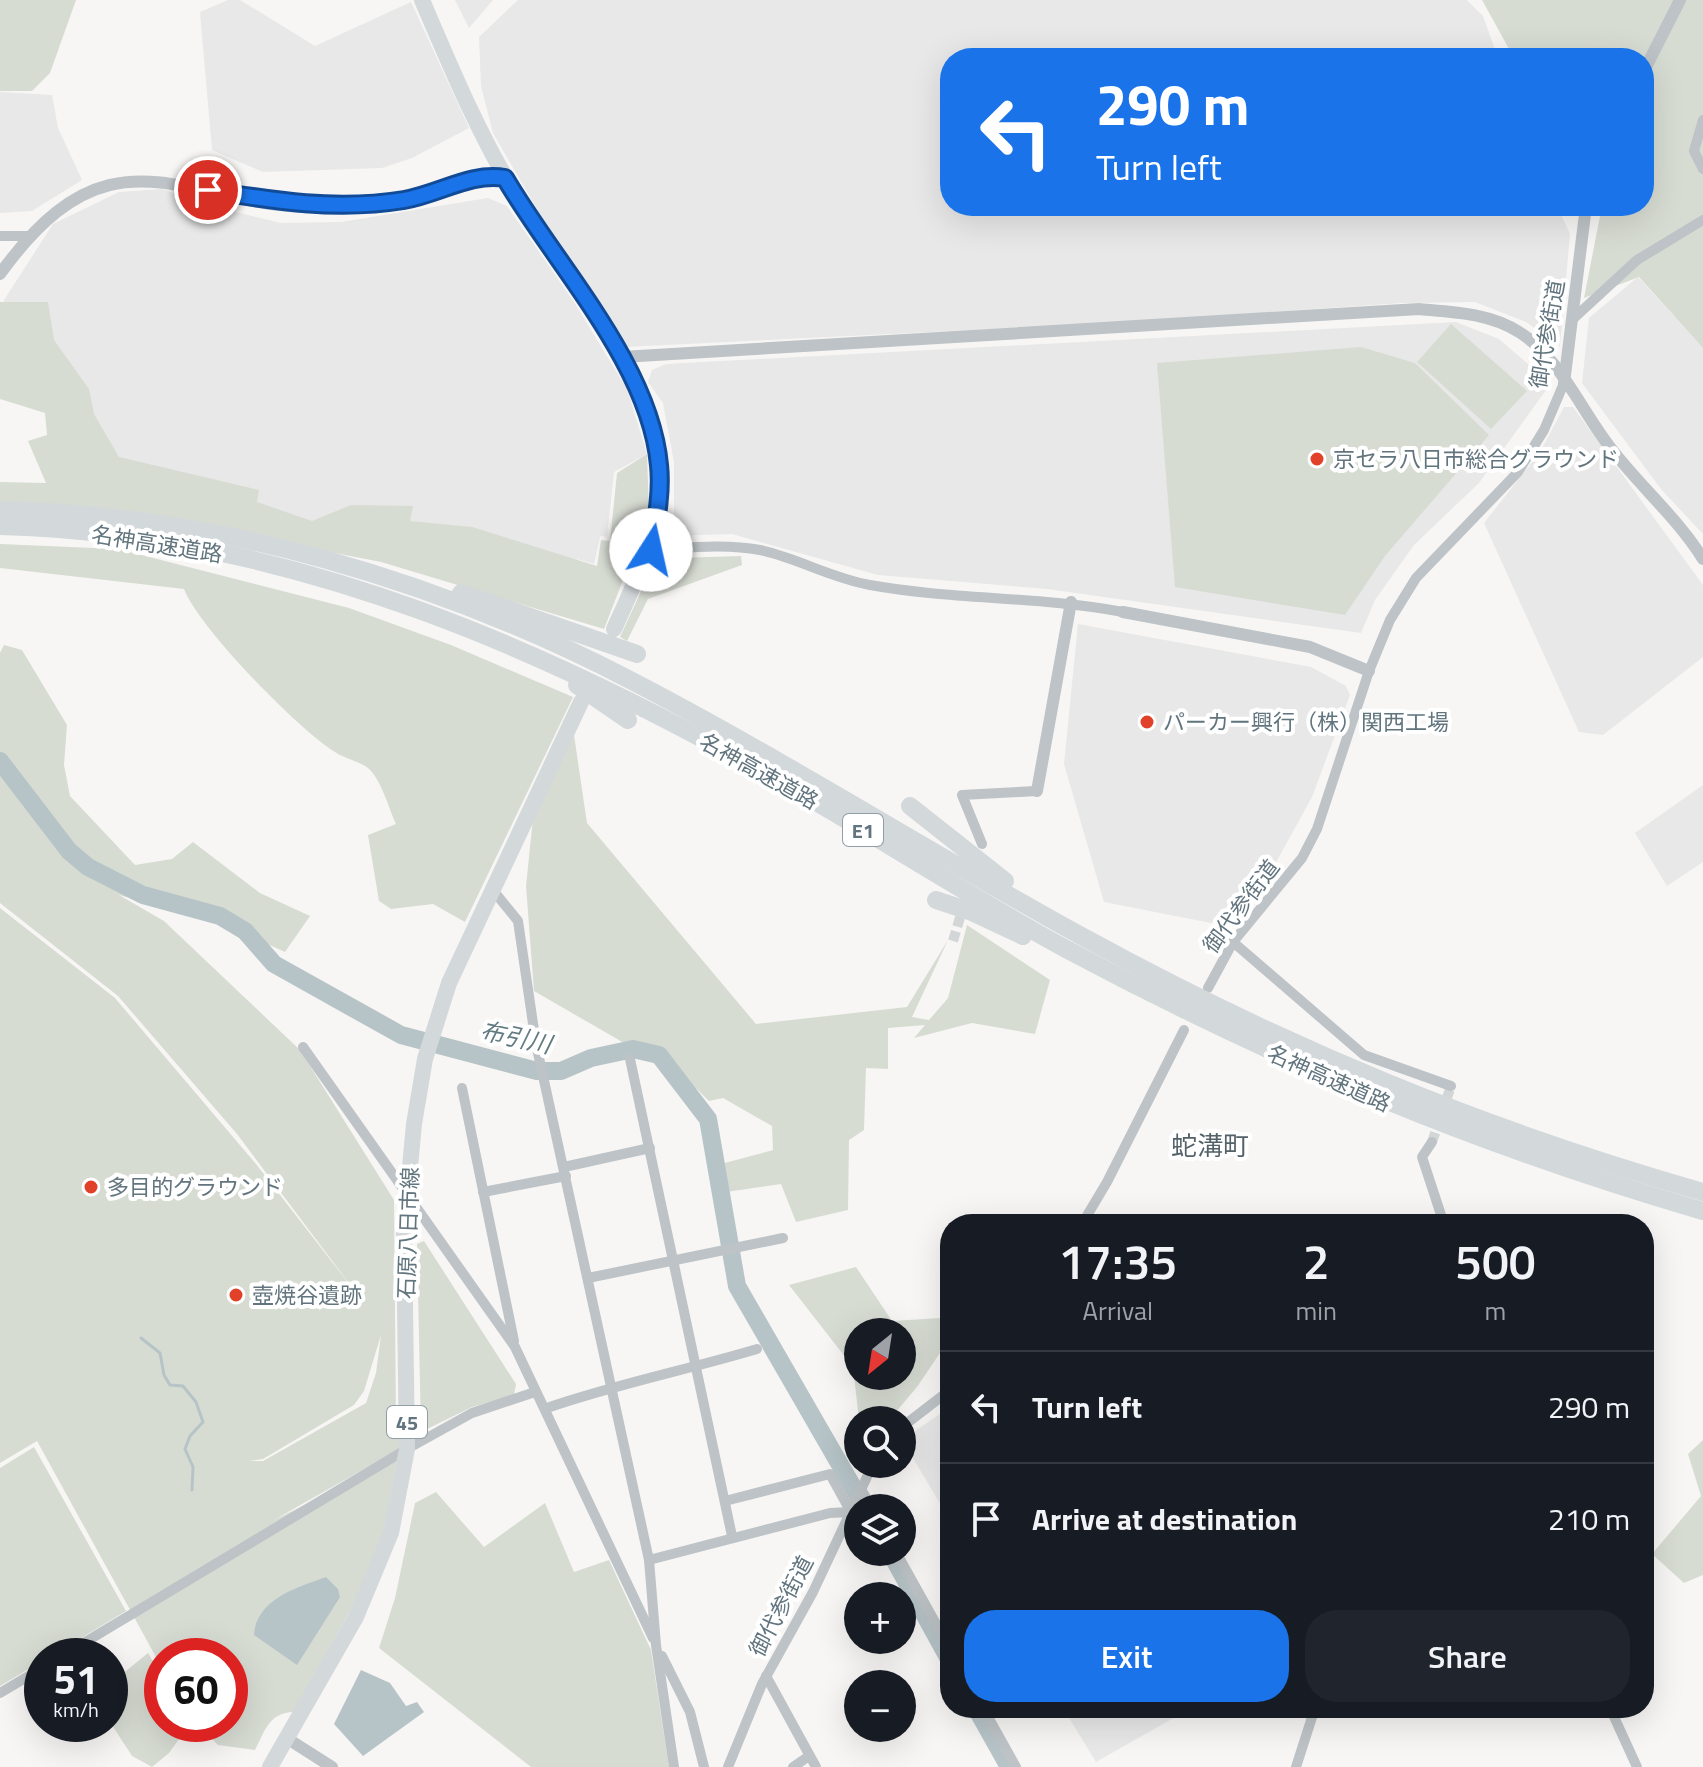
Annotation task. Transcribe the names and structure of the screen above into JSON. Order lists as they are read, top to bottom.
{
  "streets": {
    "highway": ["名神高速道路", "E1"],
    "main road": ["石原八日市線", "45"],
    "street": ["御代参街道"]
  },
  "districts": ["蛇溝町"],
  "water": ["布引川"],
  "places": [
    "京セラ八日市総合グラウンド",
    "パーカー興行（株）関西工場",
    "多目的グラウンド",
    "壺焼谷遺跡"
  ],
  "north": "bottom left",
  "page": {
    "turn": ["290 m", "Turn left"],
    "eta": [
      "17:35",
      "Arrival",
      "2",
      "min",
      "500",
      "m"
    ],
    "map_buttons": ["+", "−"],
    "list": [
      {
        "name": "Turn left",
        "value": "290 m"
      },
      {
        "name": "Arrive at destination",
        "value": "210 m"
      }
    ],
    "buttons": ["Exit", "Share"],
    "speed": "51 km/h",
    "limit": "60"
  }
}
